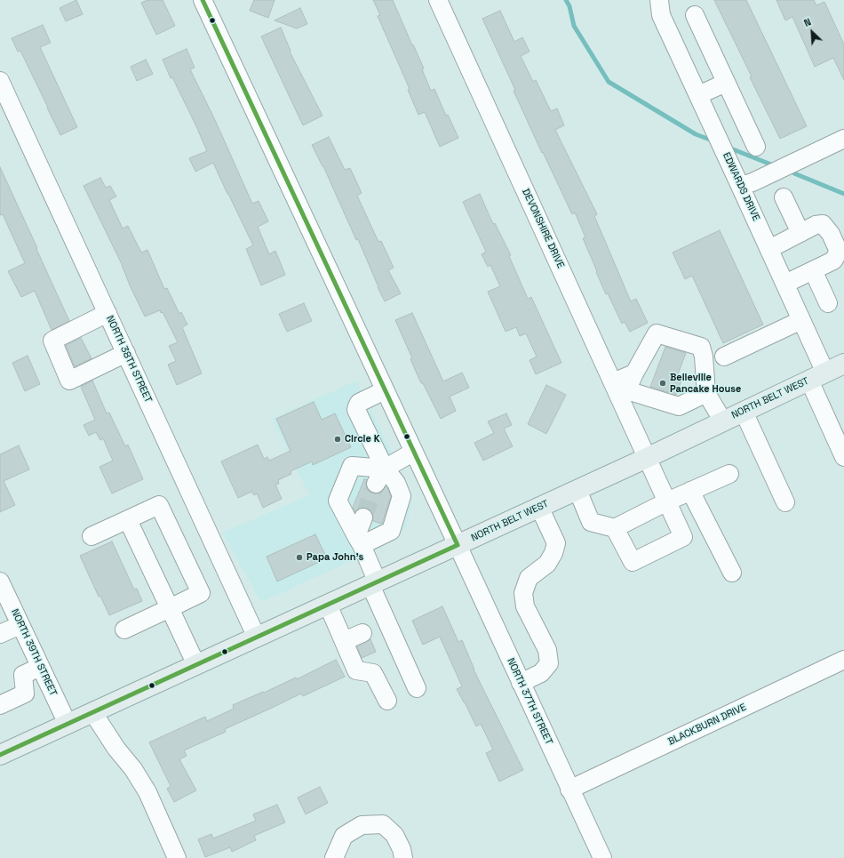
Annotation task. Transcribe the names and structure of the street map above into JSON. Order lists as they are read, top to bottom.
{
  "streets": {
    "main road": ["NORTH BELT WEST"],
    "street": [
      "EDWARDS DRIVE",
      "DEVONSHIRE DRIVE",
      "NORTH 38TH STREET",
      "NORTH 39TH STREET",
      "NORTH 37TH STREET",
      "BLACKBURN DRIVE"
    ]
  },
  "crossings": [
    ["EDWARDS DRIVE", "NORTH BELT WEST"],
    ["DEVONSHIRE DRIVE", "NORTH BELT WEST"],
    ["NORTH 38TH STREET", "NORTH BELT WEST"],
    ["NORTH BELT WEST", "NORTH 39TH STREET"],
    ["NORTH BELT WEST", "NORTH 37TH STREET"],
    ["NORTH 37TH STREET", "BLACKBURN DRIVE"]
  ],
  "places": ["Belleville Pancake House", "Circle K", "Papa John's"],
  "north": "top left"
}
